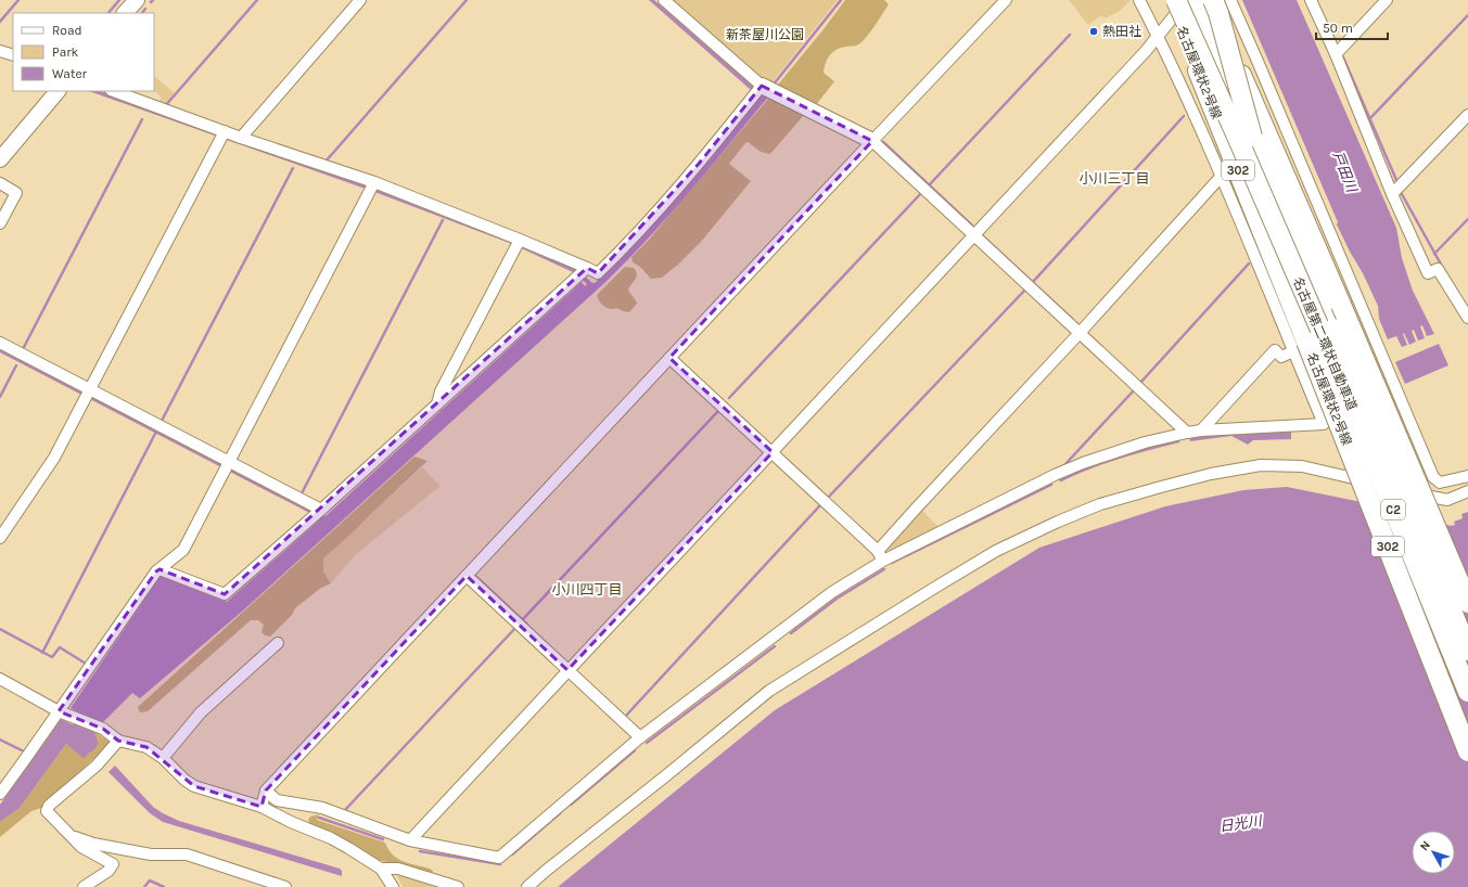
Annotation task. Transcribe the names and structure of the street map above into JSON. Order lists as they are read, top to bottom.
{
  "streets": {
    "highway": [
      "名古屋環状2号線",
      "302",
      "名古屋第二環状自動車道",
      "C2"
    ]
  },
  "crossings": [
    ["名古屋環状2号線", "名古屋第二環状自動車道"]
  ],
  "districts": ["小川三丁目", "小川四丁目"],
  "water": ["戸田川", "日光川"],
  "parks": ["新茶屋川公園"],
  "places": ["熱田社"],
  "legend": ["Road", "Park", "Water"],
  "scale_bar": "50 m",
  "north": "top left"
}
